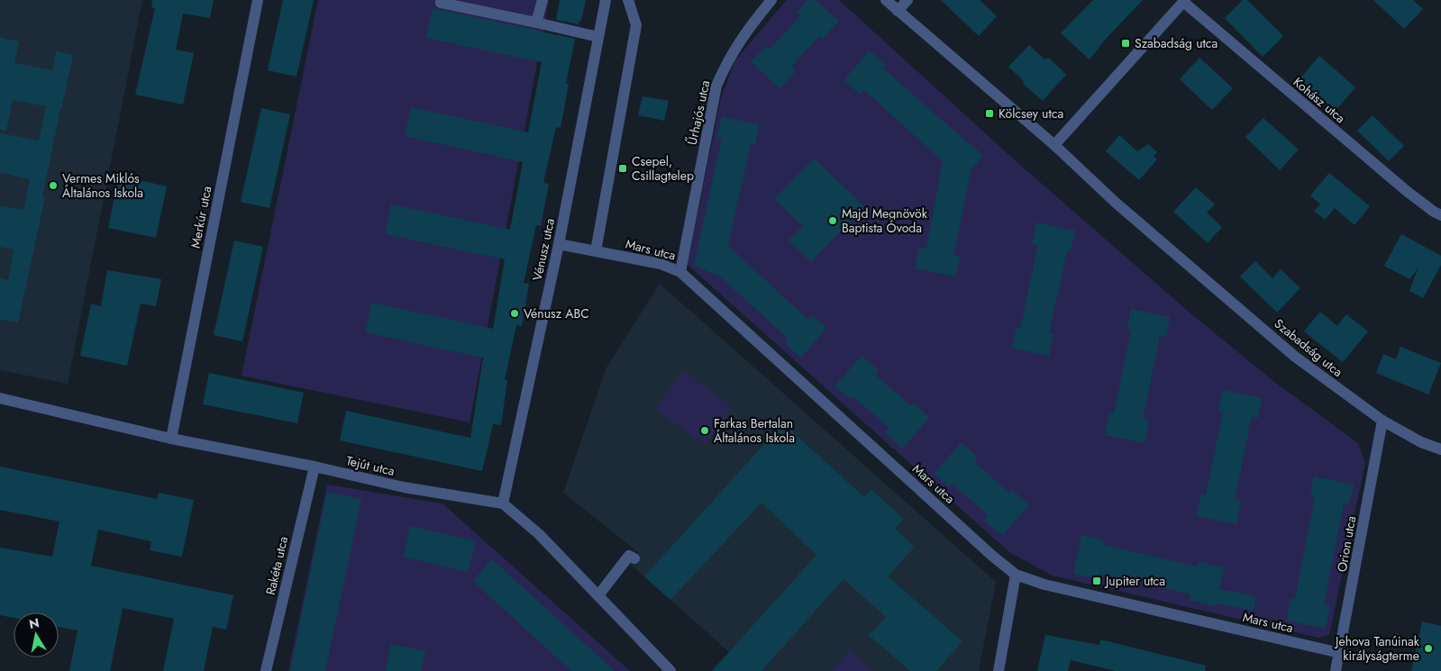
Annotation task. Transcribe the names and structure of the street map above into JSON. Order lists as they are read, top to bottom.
{
  "streets": {
    "street": [
      "Kohász utca",
      "Űrhajós utca",
      "Merkúr utca",
      "Vénusz utca",
      "Mars utca",
      "Szabadság utca",
      "Tejút utca",
      "Orion utca",
      "Rakéta utca"
    ]
  },
  "crossings": [
    ["Űrhajós utca", "Mars utca"],
    ["Merkúr utca", "Tejút utca"],
    ["Vénusz utca", "Mars utca"],
    ["Vénusz utca", "Tejút utca"],
    ["Mars utca", "Orion utca"],
    ["Szabadság utca", "Orion utca"],
    ["Tejút utca", "Rakéta utca"]
  ],
  "places": {
    "transit": [
      "Szabadság utca",
      "Kölcsey utca",
      "Csepel, Csillagtelep",
      "Jupiter utca"
    ],
    "other": [
      "Vermes Miklós Általános Iskola",
      "Majd Megnövök Baptista Óvoda",
      "Vénusz ABC",
      "Farkas Bertalan Általános Iskola",
      "Jehova Tanúinak királyságterme"
    ]
  },
  "north": "top"
}
